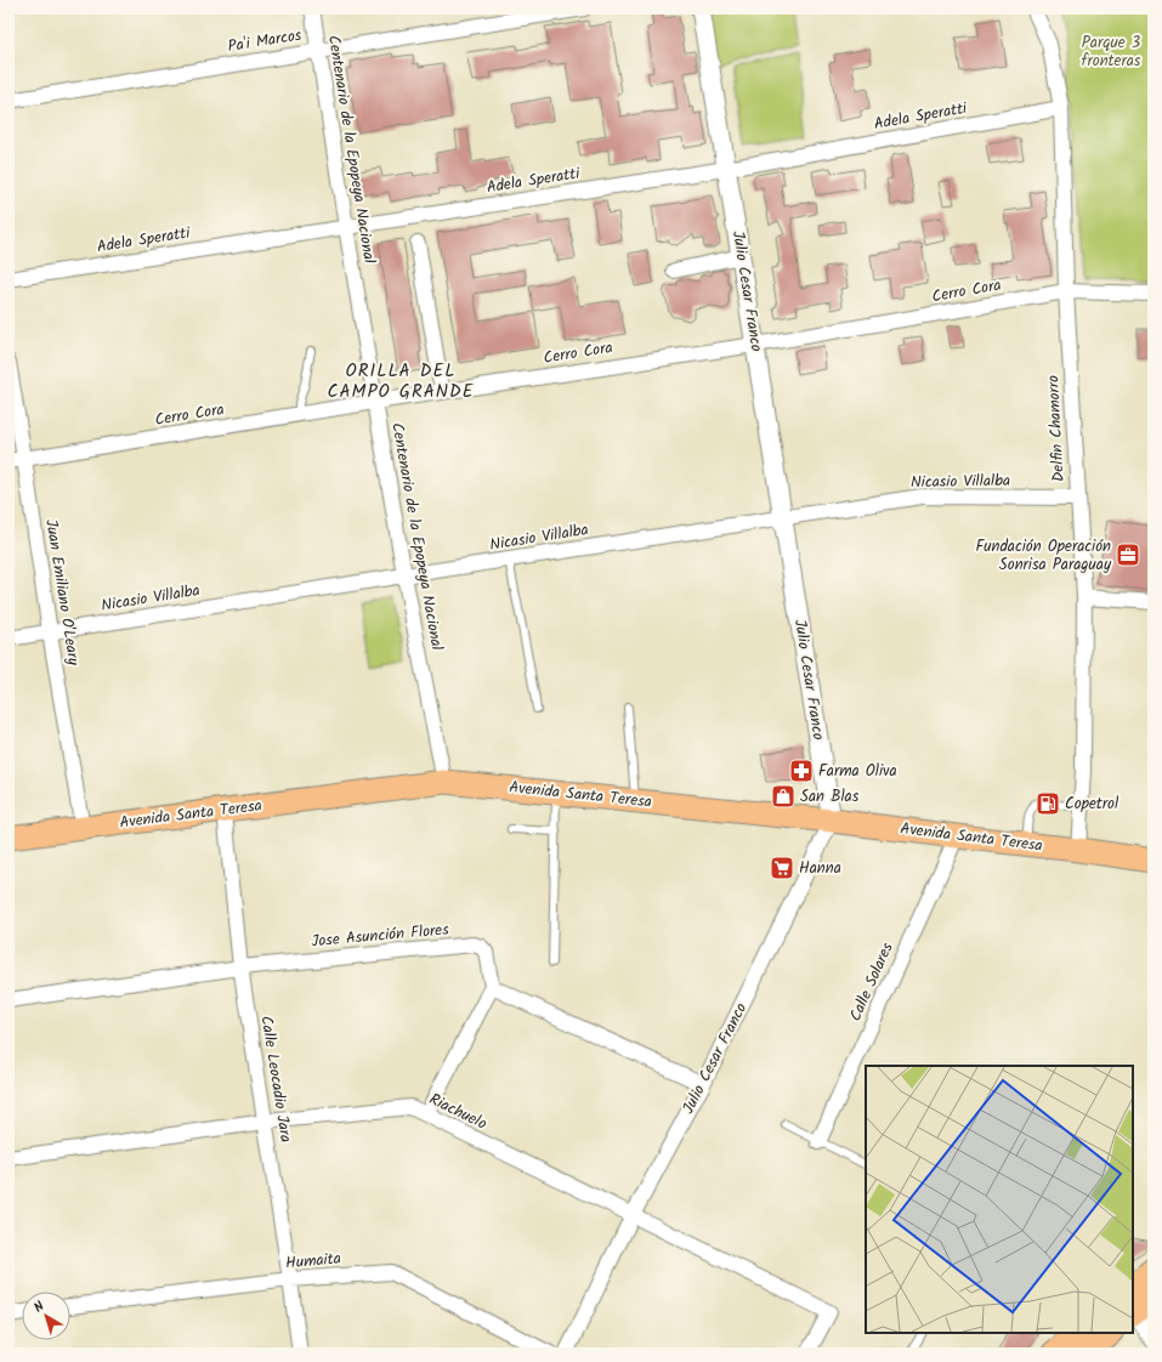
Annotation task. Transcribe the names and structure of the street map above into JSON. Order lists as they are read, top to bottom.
{
  "streets": {
    "main road": ["Avenida Santa Teresa"],
    "street": [
      "Pa'i Marcos",
      "Adela Speratti",
      "Centenario de la Epopeya Nacional",
      "Julio Cesar Franco",
      "Cerro Cora",
      "Delfin Chamorro",
      "Nicasio Villalba",
      "Juan Emiliano O'Leary",
      "Jose Asunción Flores",
      "Calle Solares",
      "Calle Leocadio Jara",
      "Riachuelo",
      "Humaita"
    ]
  },
  "crossings": [
    ["Pa'i Marcos", "Centenario de la Epopeya Nacional"],
    ["Adela Speratti", "Centenario de la Epopeya Nacional"],
    ["Adela Speratti", "Julio Cesar Franco"],
    ["Adela Speratti", "Delfin Chamorro"],
    ["Centenario de la Epopeya Nacional", "Cerro Cora"],
    ["Centenario de la Epopeya Nacional", "Nicasio Villalba"],
    ["Centenario de la Epopeya Nacional", "Avenida Santa Teresa"],
    ["Julio Cesar Franco", "Cerro Cora"],
    ["Julio Cesar Franco", "Nicasio Villalba"],
    ["Julio Cesar Franco", "Avenida Santa Teresa"],
    ["Julio Cesar Franco", "Riachuelo"],
    ["Cerro Cora", "Delfin Chamorro"],
    ["Cerro Cora", "Juan Emiliano O'Leary"],
    ["Delfin Chamorro", "Nicasio Villalba"],
    ["Delfin Chamorro", "Avenida Santa Teresa"],
    ["Nicasio Villalba", "Juan Emiliano O'Leary"],
    ["Juan Emiliano O'Leary", "Avenida Santa Teresa"],
    ["Avenida Santa Teresa", "Calle Solares"],
    ["Avenida Santa Teresa", "Calle Leocadio Jara"],
    ["Jose Asunción Flores", "Calle Leocadio Jara"],
    ["Calle Leocadio Jara", "Riachuelo"],
    ["Calle Leocadio Jara", "Humaita"]
  ],
  "districts": ["ORILLA DEL CAMPO GRANDE"],
  "parks": ["Parque 3 fronteras"],
  "places": {
    "office": ["Fundación Operación Sonrisa Paraguay"],
    "pharmacy": ["Farma Oliva"],
    "shop": ["San Blas"],
    "fuel station": ["Copetrol"],
    "supermarket": ["Hanna"]
  },
  "north": "top left"
}
